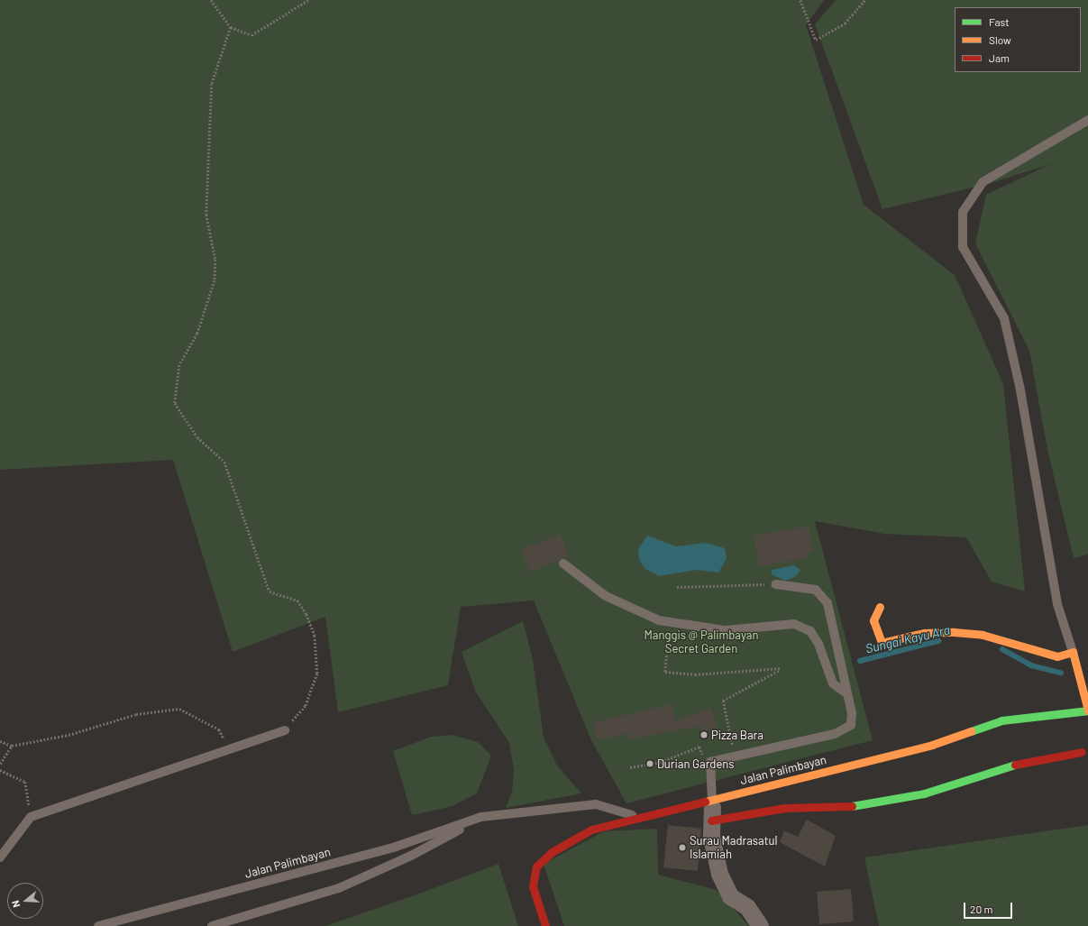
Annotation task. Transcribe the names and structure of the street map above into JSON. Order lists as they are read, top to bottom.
{
  "streets": {
    "street": ["Jalan Palimbayan"]
  },
  "water": ["Sungai Kayu Ara"],
  "parks": ["Manggis @ Palimbayan Secret Garden"],
  "places": ["Pizza Bara", "Durian Gardens", "Surau Madrasatul Islamiah"],
  "legend": ["Fast", "Slow", "Jam"],
  "scale_bar": "20 m",
  "north": "left"
}
